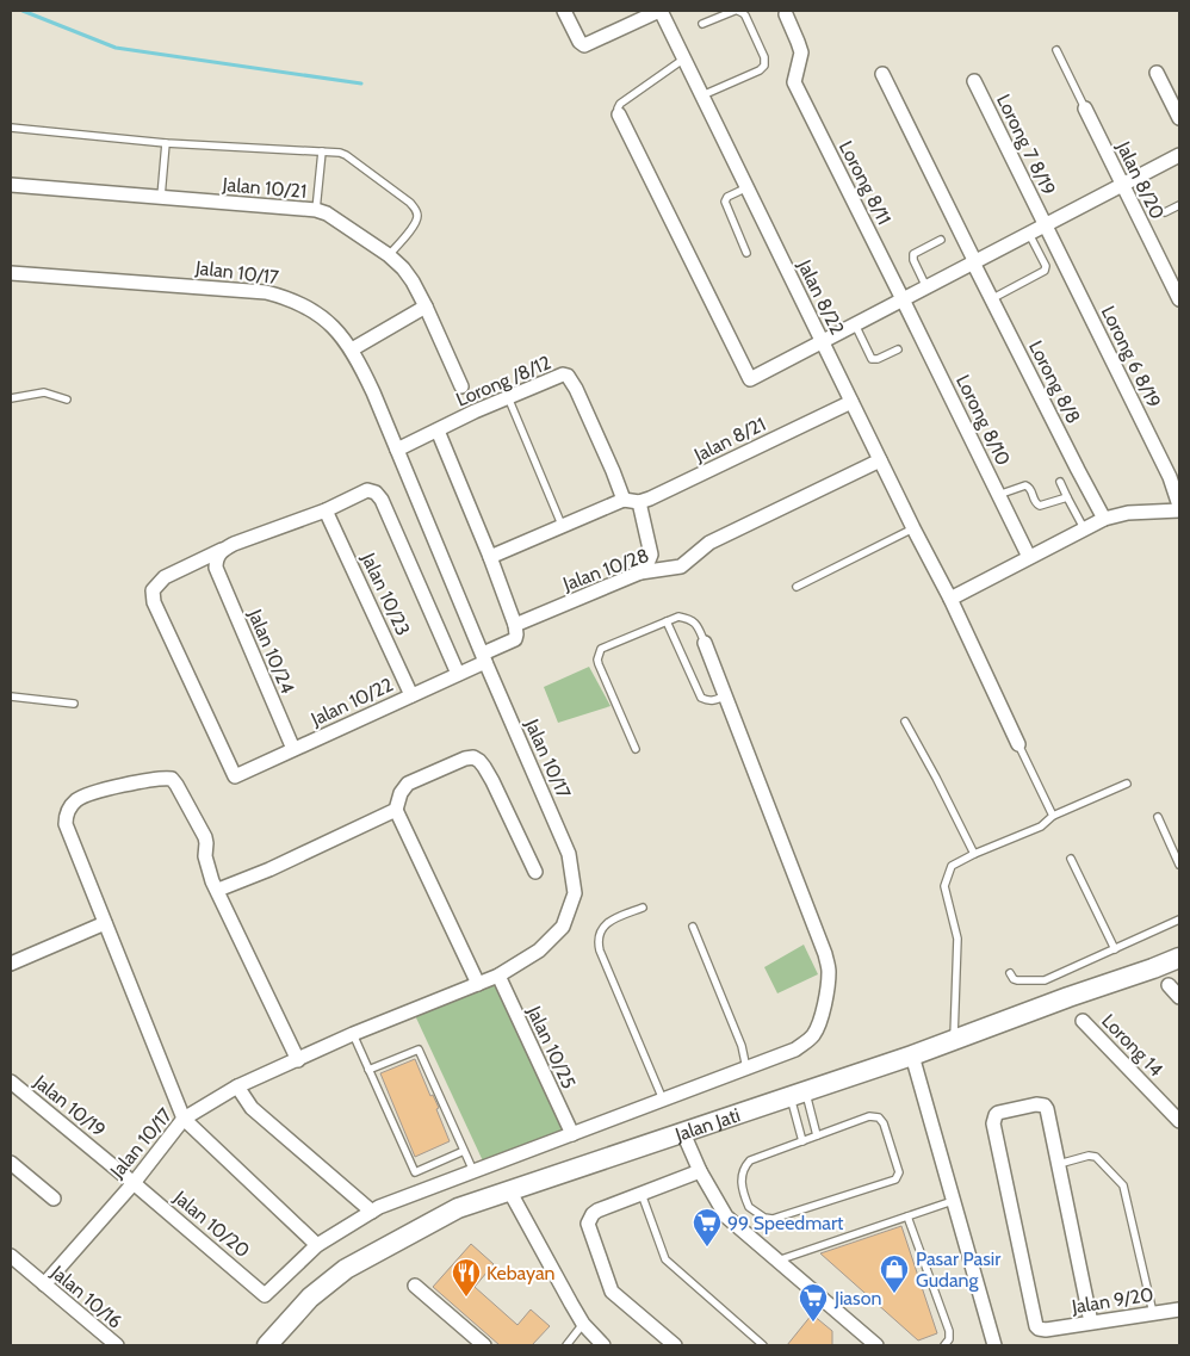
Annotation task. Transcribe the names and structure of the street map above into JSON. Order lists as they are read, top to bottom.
{
  "streets": {
    "street": [
      "Lorong 7 8/19",
      "Jalan 8/20",
      "Lorong 8/11",
      "Jalan 10/21",
      "Jalan 10/17",
      "Jalan 8/22",
      "Lorong 6 8/19",
      "Lorong /8/12",
      "Lorong 8/8",
      "Lorong 8/10",
      "Jalan 8/21",
      "Jalan 10/28",
      "Jalan 10/23",
      "Jalan 10/24",
      "Jalan 10/22",
      "Lorong 14",
      "Jalan 10/25",
      "Jalan 10/19",
      "Jalan Jati",
      "Jalan 10/20",
      "Jalan 10/16",
      "Jalan 9/20"
    ]
  },
  "crossings": [
    ["Lorong 7 8/19", "Lorong 6 8/19"],
    ["Lorong 8/11", "Lorong 8/10"],
    ["Jalan 10/17", "Lorong /8/12"],
    ["Jalan 10/17", "Jalan 10/22"],
    ["Jalan 10/17", "Jalan 10/25"],
    ["Jalan 10/17", "Jalan 10/19"],
    ["Jalan 10/17", "Jalan 10/20"],
    ["Jalan 10/17", "Jalan 10/16"],
    ["Jalan 8/22", "Jalan 8/21"],
    ["Jalan 8/22", "Jalan 10/28"],
    ["Jalan 10/23", "Jalan 10/22"],
    ["Jalan 10/24", "Jalan 10/22"],
    ["Jalan 10/19", "Jalan 10/20"]
  ],
  "places": {
    "supermarket": ["99 Speedmart", "Jiason"],
    "shop": ["Pasar Pasir Gudang"],
    "restaurant": ["Kebayan"]
  }
}
